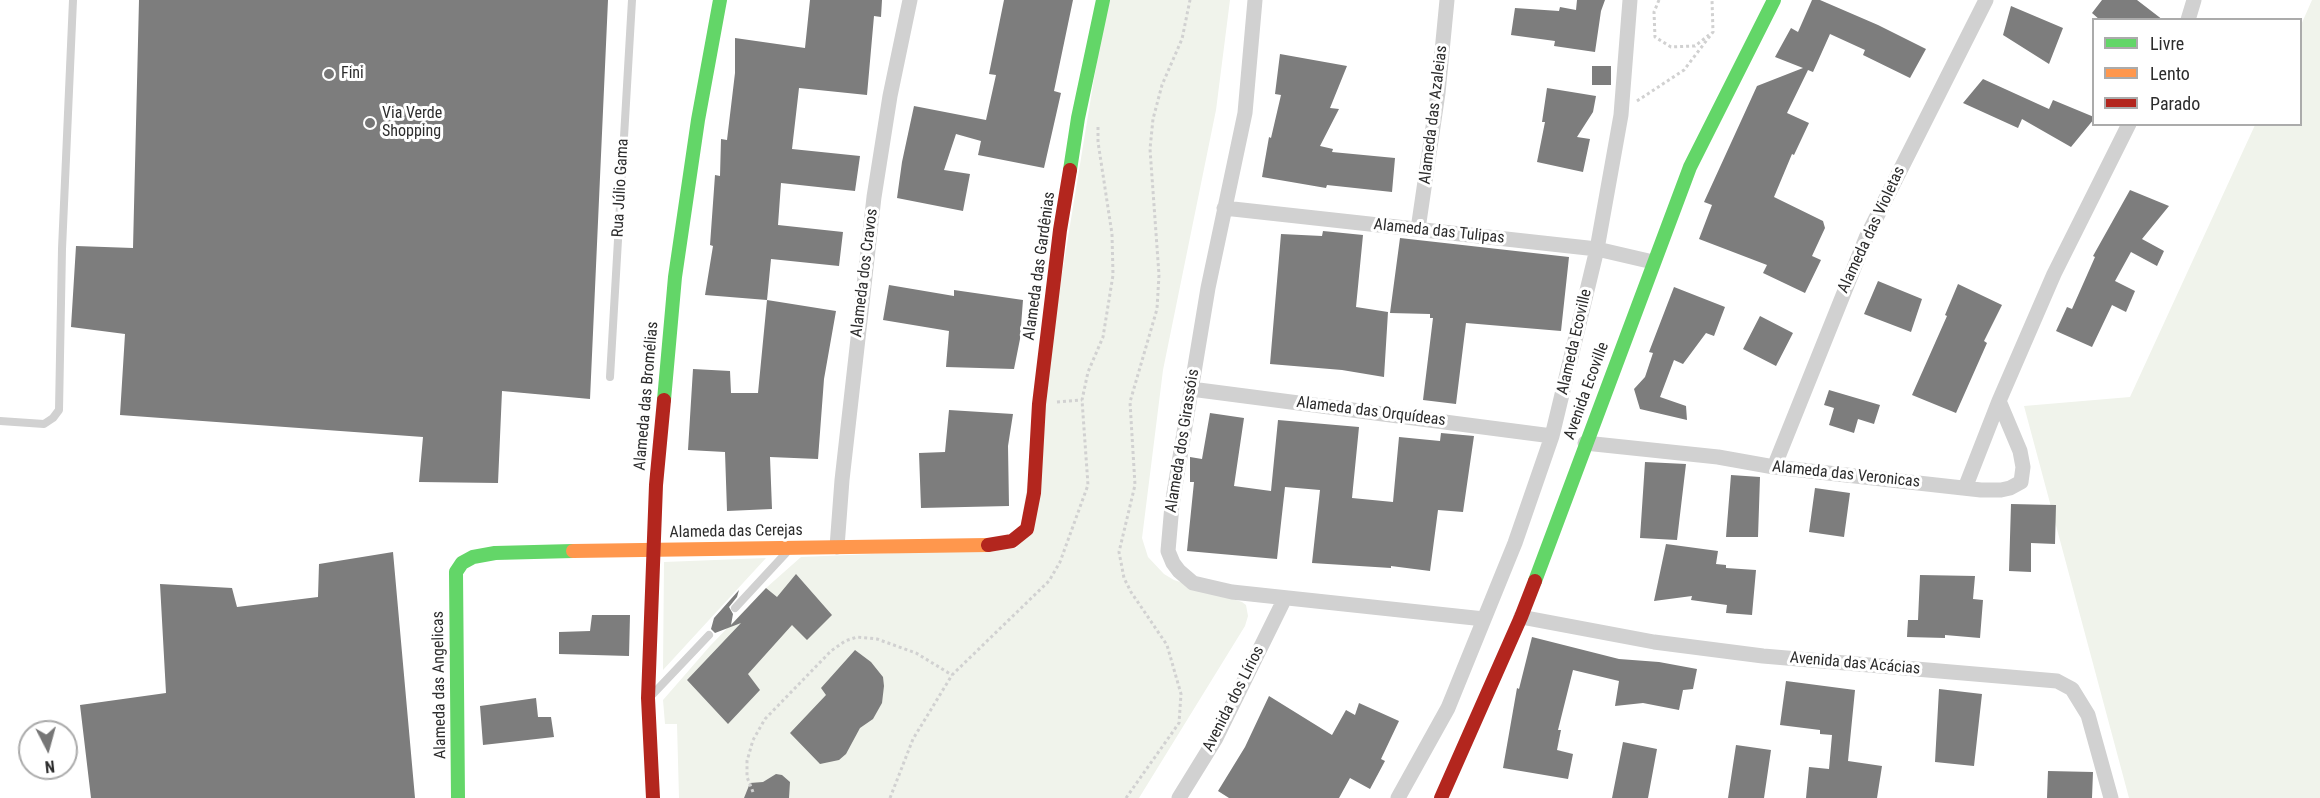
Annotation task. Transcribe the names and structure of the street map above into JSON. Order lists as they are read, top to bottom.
{
  "streets": {
    "street": [
      "Alameda das Azaleias",
      "Alameda das Violetas",
      "Alameda das Tulipas",
      "Alameda das Gardênias",
      "Alameda dos Cravos",
      "Alameda Ecoville",
      "Avenida Ecoville",
      "Alameda das Bromélias",
      "Alameda das Orquídeas",
      "Alameda dos Girassóis",
      "Alameda das Veronicas",
      "Alameda das Cerejas",
      "Avenida das Acácias",
      "Alameda das Angelicas",
      "Avenida dos Lírios"
    ],
    "lane": ["Rua Júlio Gama"]
  },
  "crossings": [
    ["Alameda das Azaleias", "Alameda das Tulipas"],
    ["Alameda das Violetas", "Alameda das Veronicas"],
    ["Alameda das Tulipas", "Alameda Ecoville"],
    ["Alameda das Tulipas", "Avenida Ecoville"],
    ["Alameda das Tulipas", "Alameda dos Girassóis"],
    ["Alameda das Gardênias", "Alameda das Cerejas"],
    ["Alameda dos Cravos", "Alameda das Cerejas"],
    ["Alameda Ecoville", "Alameda das Orquídeas"],
    ["Alameda Ecoville", "Alameda dos Girassóis"],
    ["Avenida Ecoville", "Alameda das Veronicas"],
    ["Avenida Ecoville", "Avenida das Acácias"],
    ["Alameda das Bromélias", "Alameda das Cerejas"],
    ["Alameda das Orquídeas", "Alameda dos Girassóis"],
    ["Alameda dos Girassóis", "Avenida dos Lírios"],
    ["Alameda das Cerejas", "Alameda das Angelicas"]
  ],
  "places": ["Fini", "Via Verde Shopping"],
  "legend": ["Livre", "Lento", "Parado"],
  "north": "bottom"
}
